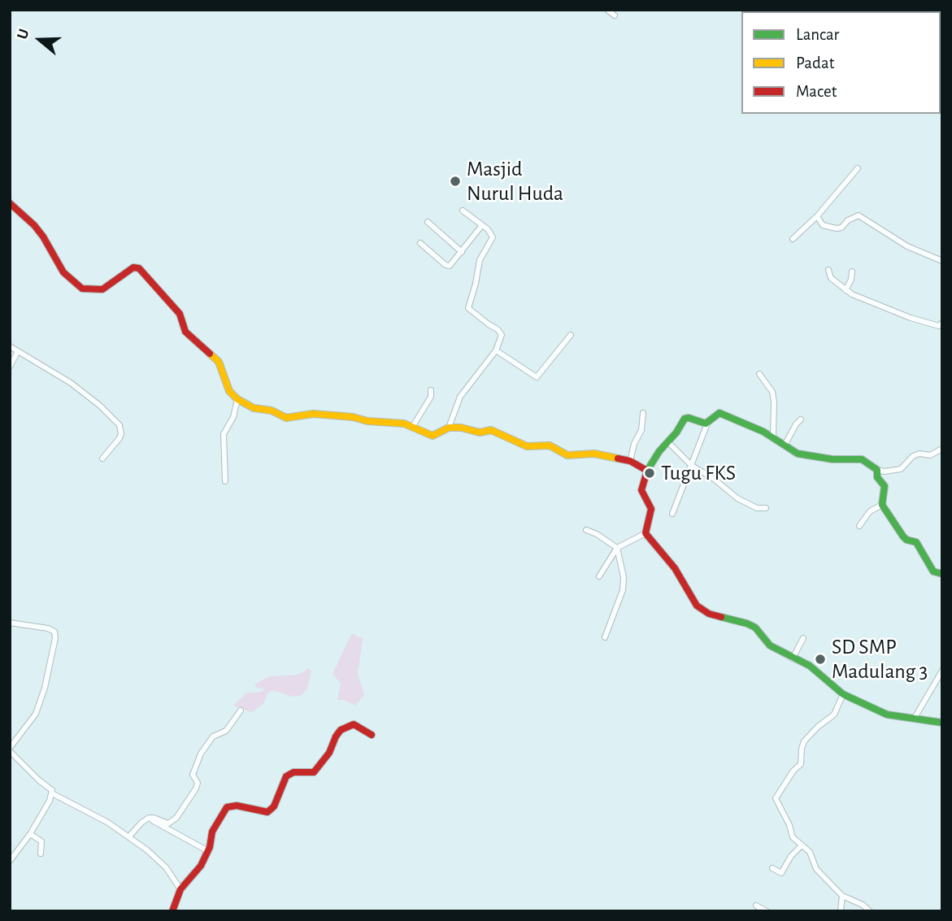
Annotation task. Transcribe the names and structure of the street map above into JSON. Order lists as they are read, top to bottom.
{
  "places": ["Masjid Nurul Huda", "Tugu FKS", "SD SMP Madulang 3"],
  "legend": ["Lancar", "Padat", "Macet"],
  "north": "left"
}
